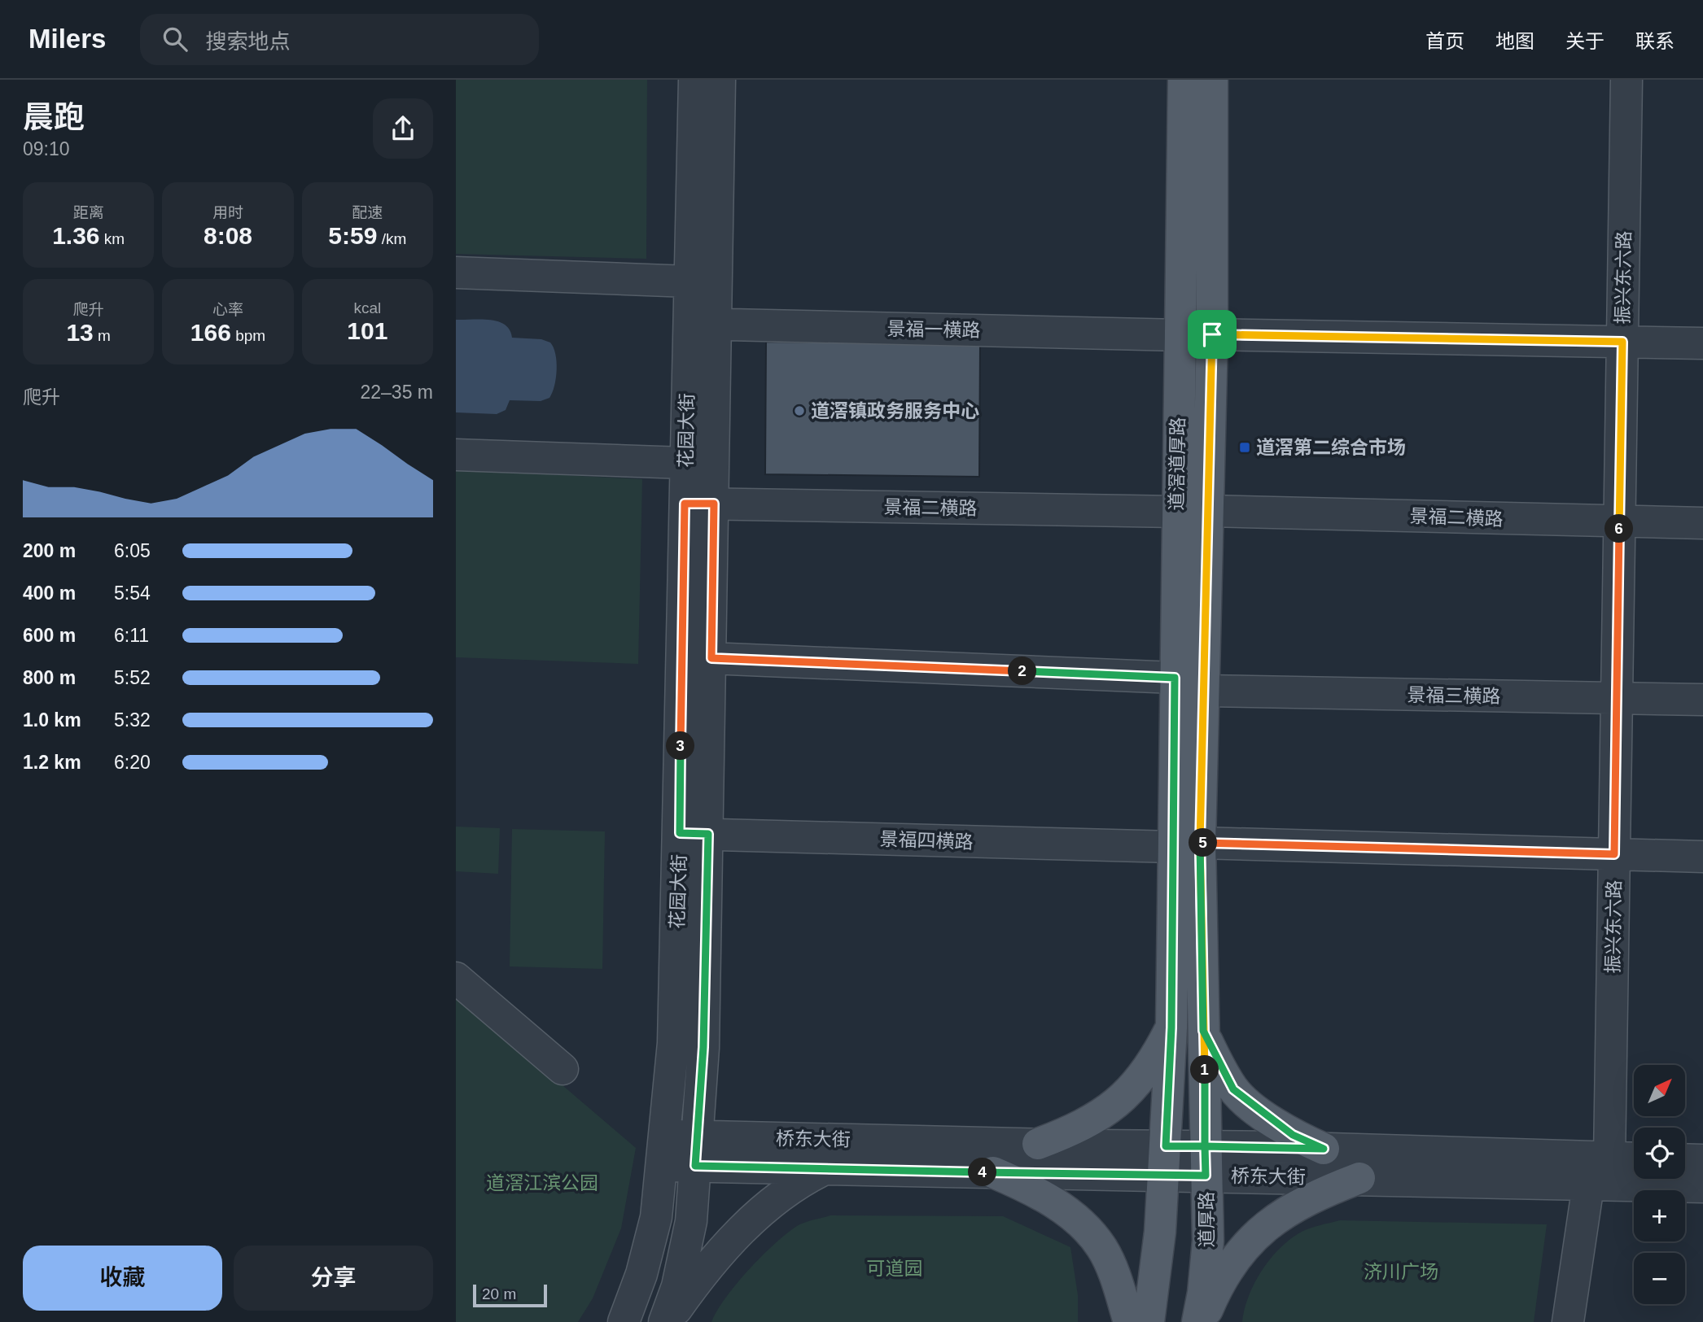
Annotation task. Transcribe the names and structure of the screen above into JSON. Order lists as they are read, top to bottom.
{
  "streets": {
    "main road": ["道滘道厚路", "道厚路"],
    "street": [
      "振兴东六路",
      "景福一横路",
      "花园大街",
      "景福二横路",
      "景福三横路",
      "景福四横路",
      "桥东大街"
    ]
  },
  "crossings": [
    ["振兴东六路", "景福二横路"],
    ["振兴东六路", "景福三横路"],
    ["振兴东六路", "景福四横路"],
    ["振兴东六路", "桥东大街"],
    ["景福一横路", "花园大街"],
    ["景福一横路", "道滘道厚路"],
    ["花园大街", "景福二横路"],
    ["花园大街", "景福四横路"],
    ["花园大街", "桥东大街"],
    ["道滘道厚路", "景福二横路"],
    ["道滘道厚路", "景福三横路"],
    ["道滘道厚路", "景福四横路"],
    ["道滘道厚路", "道厚路"],
    ["景福四横路", "道厚路"],
    ["桥东大街", "道厚路"]
  ],
  "parks": ["道滘江滨公园", "可道园", "济川广场"],
  "places": {
    "other": ["道滘镇政务服务中心"],
    "transit": ["道滘第二综合市场"]
  },
  "scale_bar": "20 m",
  "north": "top right",
  "page": {
    "header": "Milers",
    "search": "搜索地点",
    "nav": [
      "首页",
      "地图",
      "关于",
      "联系"
    ],
    "heading": ["晨跑", "09:10"],
    "stats": [
      ["距离", "1.36 km"],
      ["用时", "8:08"],
      ["配速", "5:59 /km"],
      ["爬升", "13 m"],
      ["心率", "166 bpm"],
      ["kcal", "101"]
    ],
    "chart": ["爬升", "22–35 m"],
    "pins": [
      "6",
      "2",
      "3",
      "5",
      "1",
      "4"
    ],
    "list": [
      {
        "name": "200 m",
        "note": "6:05"
      },
      {
        "name": "400 m",
        "note": "5:54"
      },
      {
        "name": "600 m",
        "note": "6:11"
      },
      {
        "name": "800 m",
        "note": "5:52"
      },
      {
        "name": "1.0 km",
        "note": "5:32"
      },
      {
        "name": "1.2 km",
        "note": "6:20"
      }
    ],
    "map_buttons": ["+", "−"],
    "buttons": ["收藏", "分享"],
    "scale": "20 m"
  }
}
